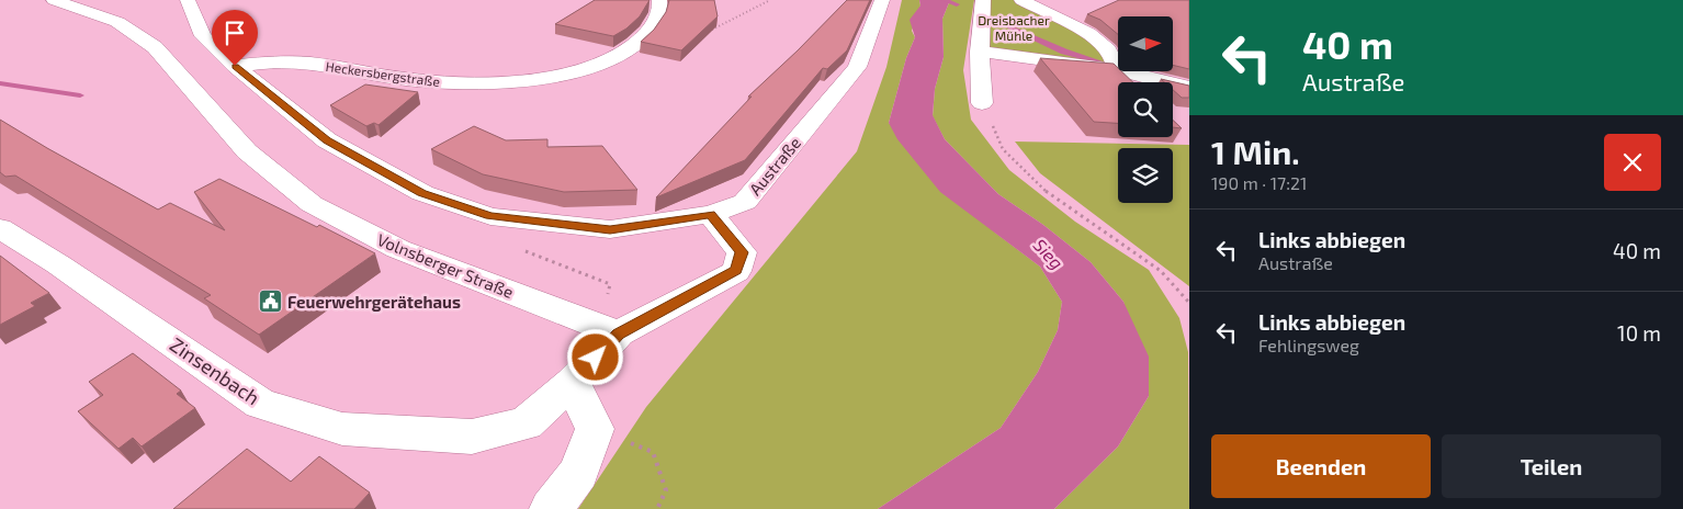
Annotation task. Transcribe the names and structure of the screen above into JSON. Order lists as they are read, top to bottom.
{
  "streets": {
    "street": [
      "Heckersbergstraße",
      "Austraße",
      "Volnsberger Straße",
      "Zinsenbach"
    ]
  },
  "crossings": [
    ["Heckersbergstraße", "Austraße"]
  ],
  "water": ["Sieg"],
  "parks": ["Dreisbacher Mühle"],
  "places": {
    "public building": ["Feuerwehrgerätehaus"]
  },
  "north": "right",
  "page": {
    "turn": ["40 m", "Austraße"],
    "heading": ["1 Min.", "190 m · 17:21"],
    "list": [
      {
        "name": "Links abbiegen",
        "note": "Austraße",
        "value": "40 m"
      },
      {
        "name": "Links abbiegen",
        "note": "Fehlingsweg",
        "value": "10 m"
      }
    ],
    "buttons": ["Beenden", "Teilen"]
  }
}
